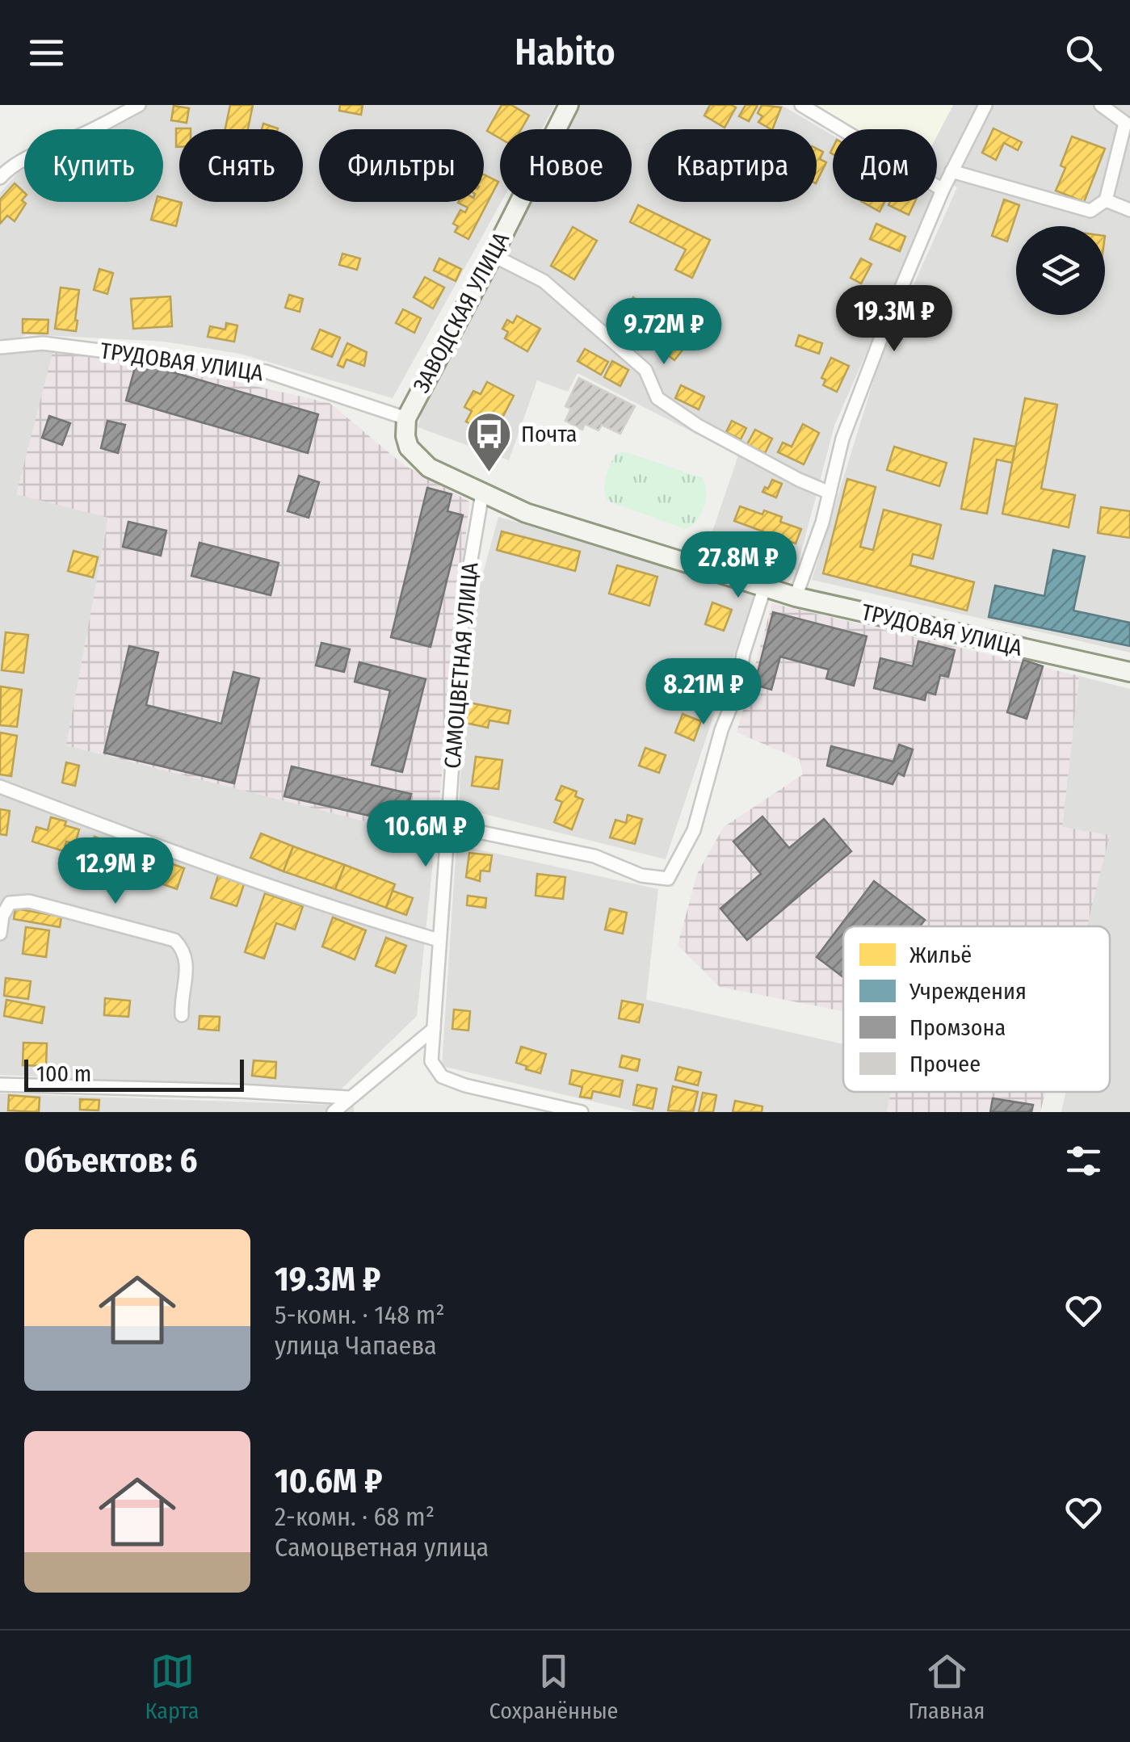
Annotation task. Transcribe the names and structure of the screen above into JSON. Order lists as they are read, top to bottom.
{
  "streets": {
    "street": ["ЗАВОДСКАЯ УЛИЦА", "ТРУДОВАЯ УЛИЦА", "САМОЦВЕТНАЯ УЛИЦА"]
  },
  "crossings": [
    ["ЗАВОДСКАЯ УЛИЦА", "ТРУДОВАЯ УЛИЦА"],
    ["ТРУДОВАЯ УЛИЦА", "САМОЦВЕТНАЯ УЛИЦА"]
  ],
  "places": {
    "bus stop": ["Почта"]
  },
  "legend": [
    "Жильё",
    "Учреждения",
    "Промзона",
    "Прочее"
  ],
  "scale_bar": "100 m",
  "page": {
    "header": "Habito",
    "chip": [
      "Купить",
      "Снять",
      "Фильтры",
      "Новое",
      "Квартира",
      "Дом"
    ],
    "price": [
      "19.3M ₽",
      "9.72M ₽",
      "27.8M ₽",
      "8.21M ₽",
      "10.6M ₽",
      "12.9M ₽"
    ],
    "scale": "100 m",
    "heading": "Объектов: 6",
    "list": [
      {
        "name": "19.3M ₽",
        "note": "5-комн. · 148 m² · улица Чапаева"
      },
      {
        "name": "10.6M ₽",
        "note": "2-комн. · 68 m² · Самоцветная улица"
      }
    ],
    "tabs": ["Карта", "Сохранённые", "Главная"]
  }
}
